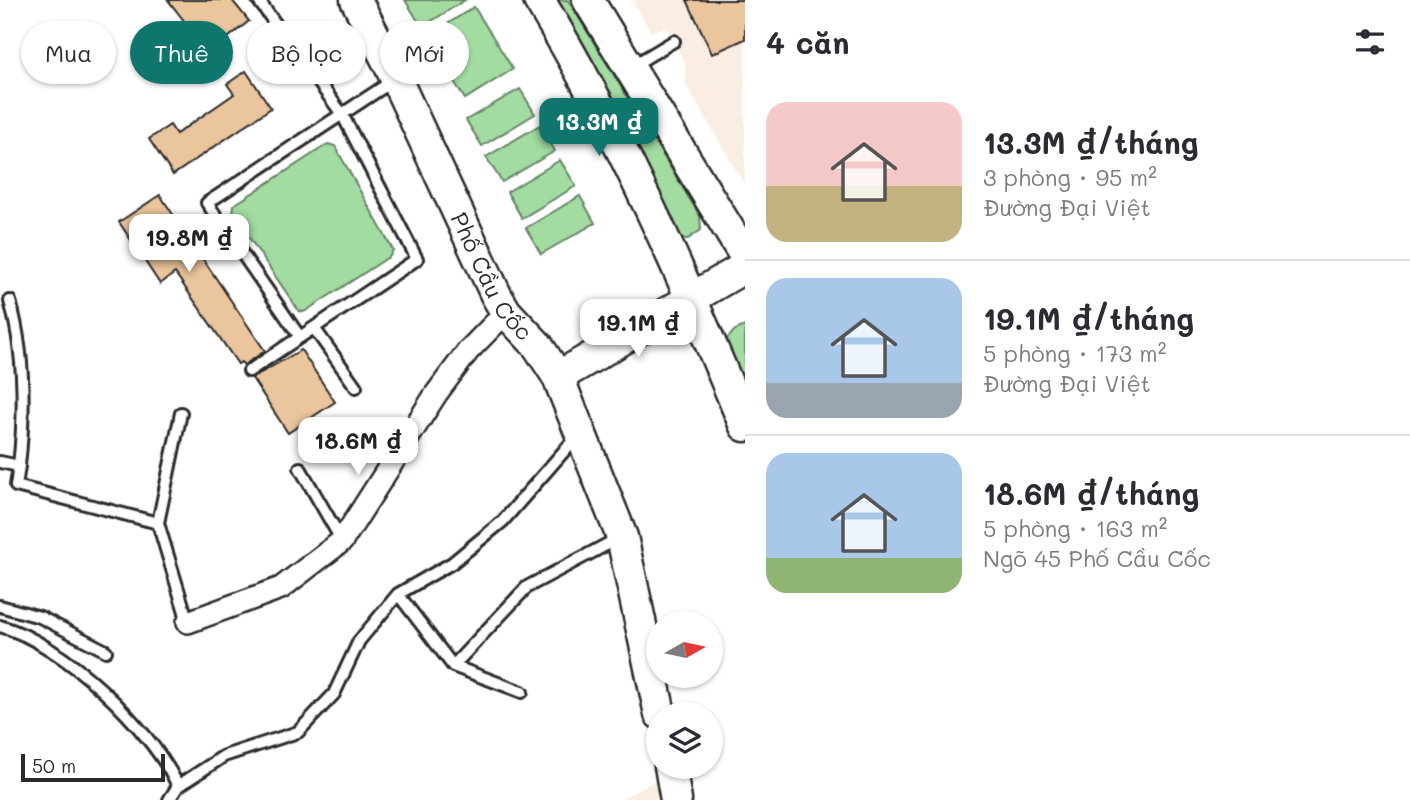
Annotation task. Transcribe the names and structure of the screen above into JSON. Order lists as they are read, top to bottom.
{
  "streets": {
    "street": ["Phố Cầu Cốc"]
  },
  "scale_bar": "50 m",
  "north": "right",
  "page": {
    "heading": "4 căn",
    "chip": [
      "Mua",
      "Thuê",
      "Bộ lọc",
      "Mới"
    ],
    "list": [
      {
        "name": "13.3M ₫/tháng",
        "note": "3 phòng · 95 m² · Đường Đại Việt"
      },
      {
        "name": "19.1M ₫/tháng",
        "note": "5 phòng · 173 m² · Đường Đại Việt"
      },
      {
        "name": "18.6M ₫/tháng",
        "note": "5 phòng · 163 m² · Ngõ 45 Phố Cầu Cốc"
      }
    ],
    "price": [
      "13.3M ₫",
      "19.8M ₫",
      "19.1M ₫",
      "18.6M ₫"
    ],
    "scale": "50 m"
  }
}
